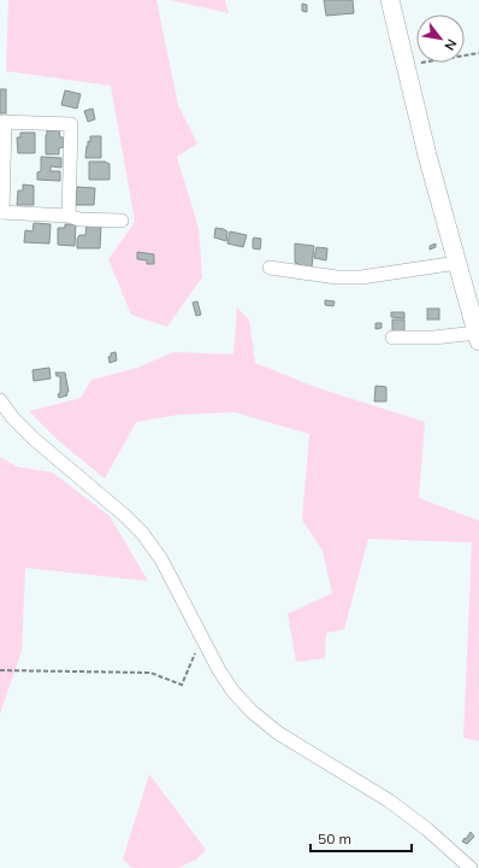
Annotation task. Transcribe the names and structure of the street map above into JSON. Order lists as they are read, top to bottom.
{
  "scale_bar": "50 m",
  "north": "bottom right"
}
